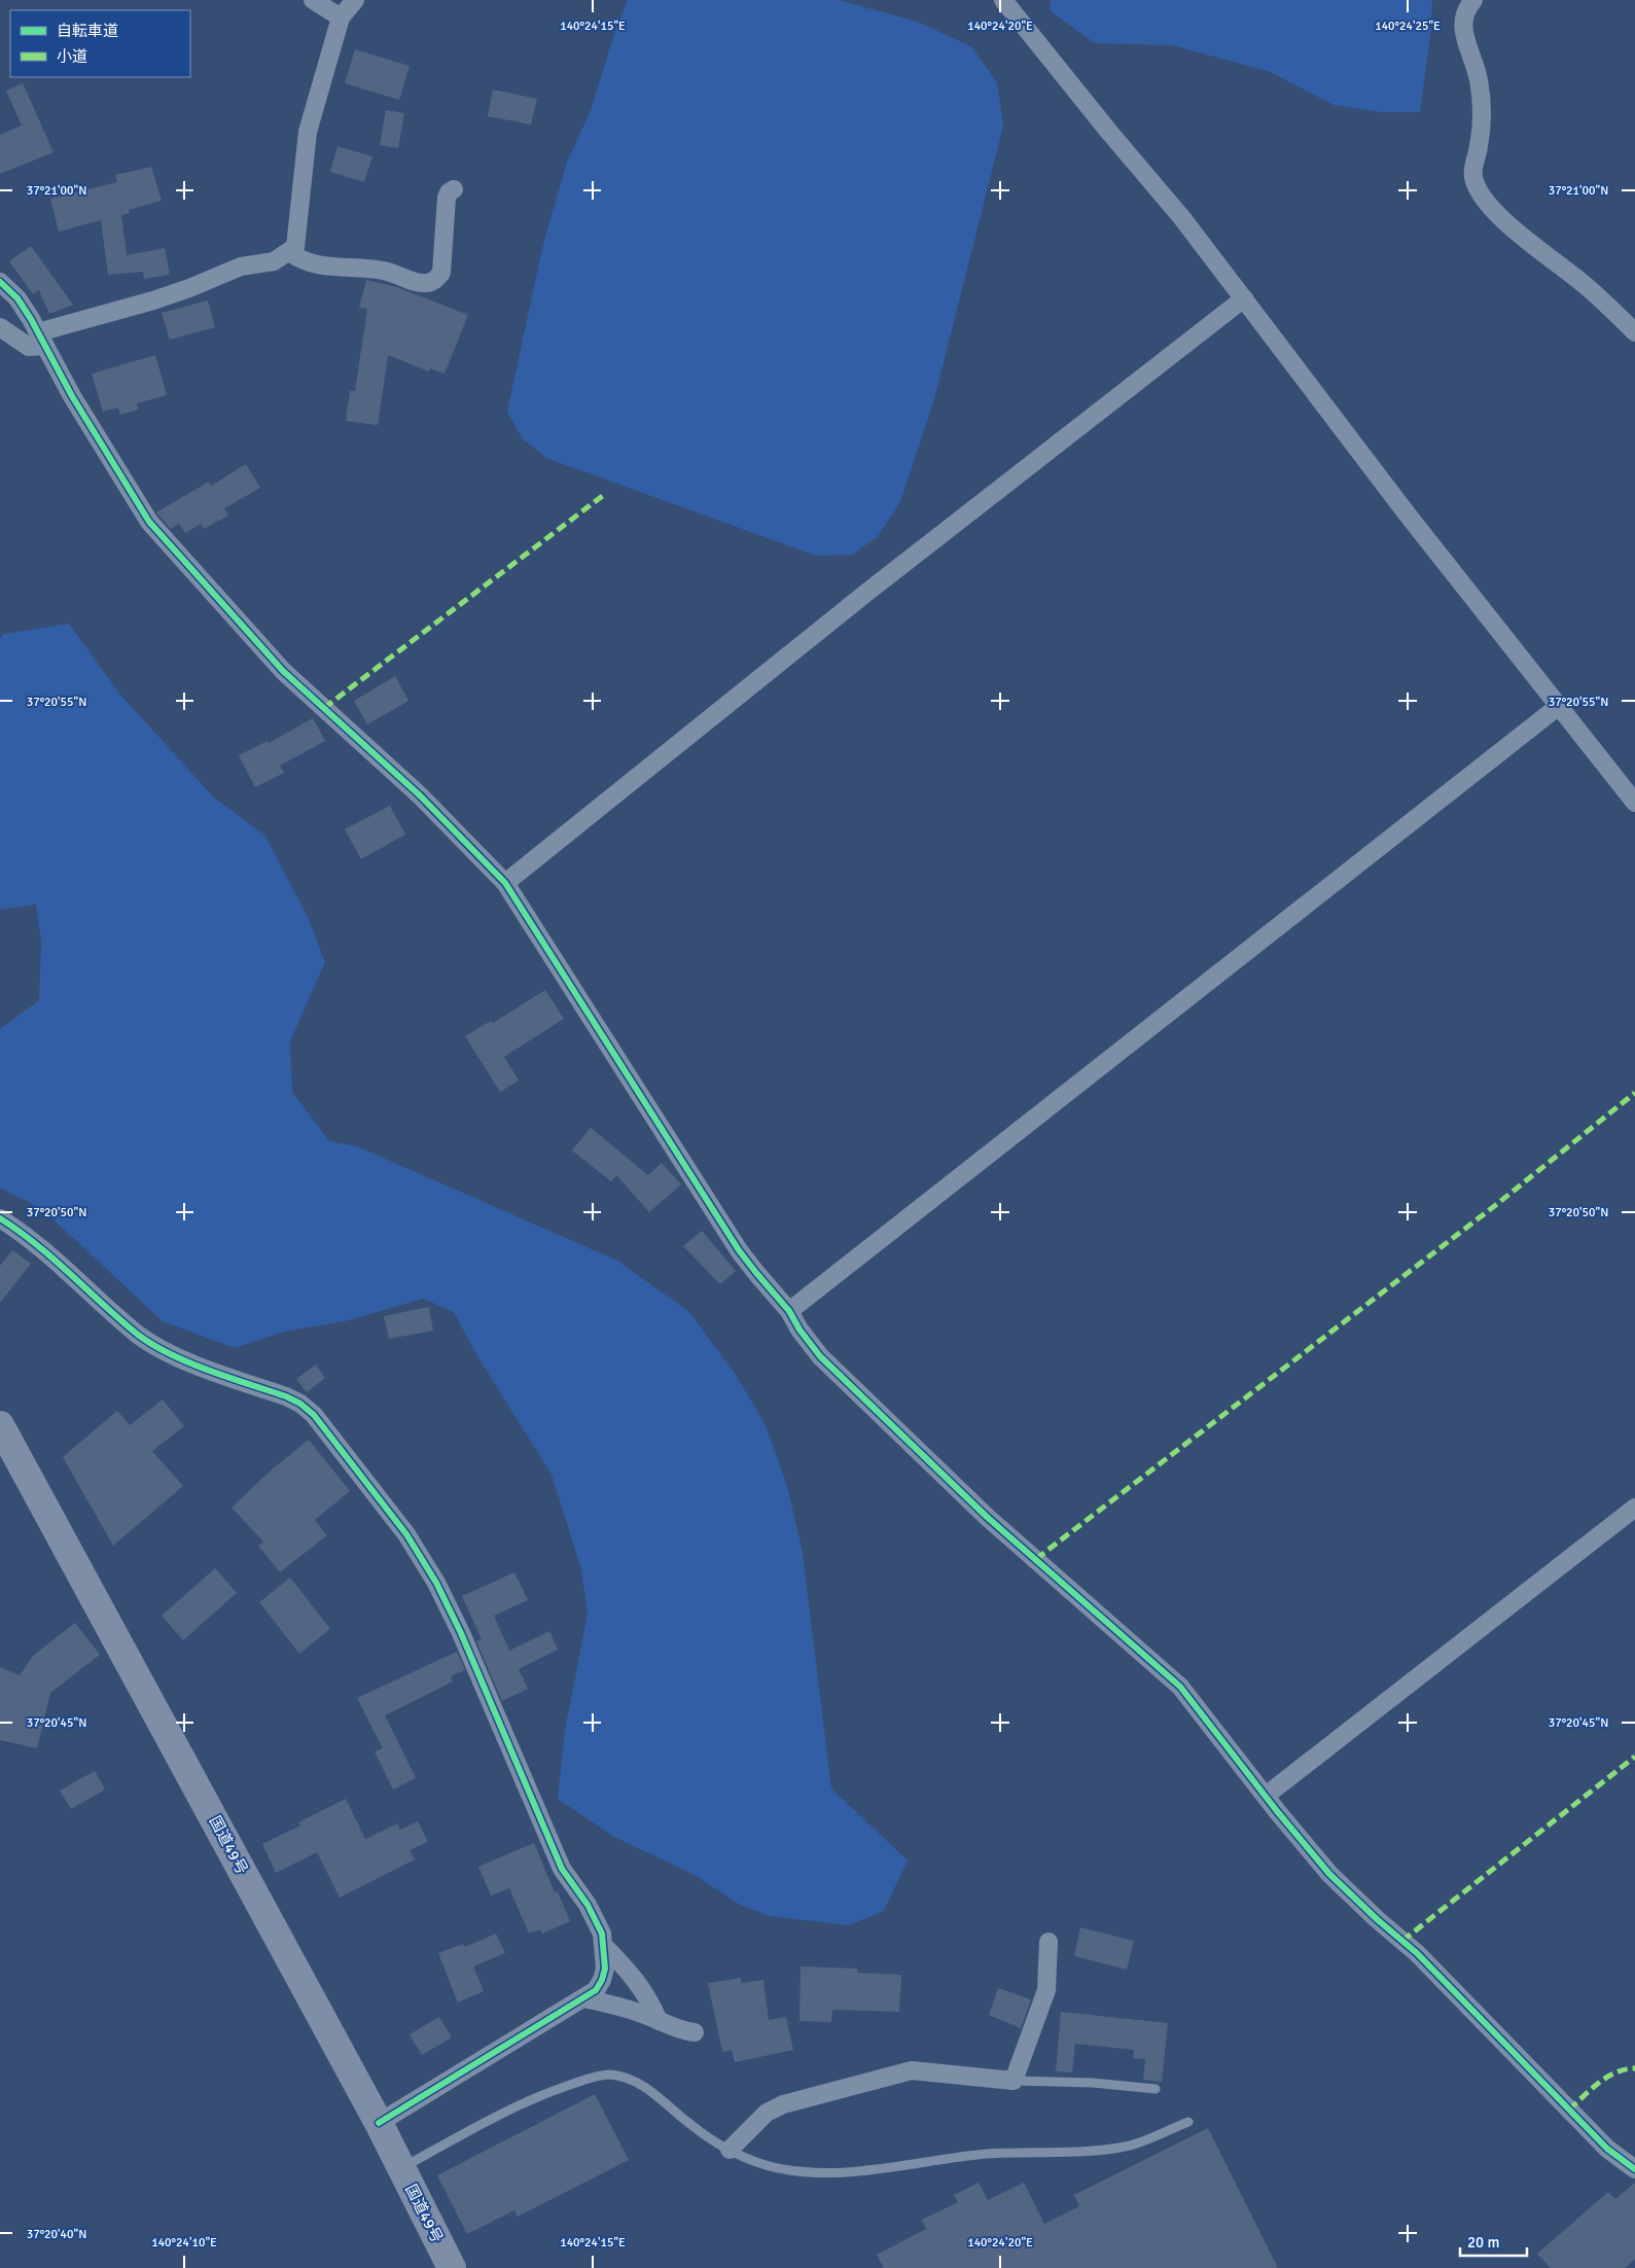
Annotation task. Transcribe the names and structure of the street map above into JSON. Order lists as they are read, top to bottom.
{
  "streets": {
    "highway": ["国道49号"]
  },
  "legend": ["自転車道", "小道"],
  "scale_bar": "20 m",
  "coordinates": [
    "140°24'15\"E",
    "140°24'20\"E",
    "140°24'25\"E",
    "37°21'00\"N",
    "37°20'55\"N",
    "37°20'50\"N",
    "37°20'45\"N",
    "37°20'40\"N",
    "140°24'10\"E"
  ]
}
